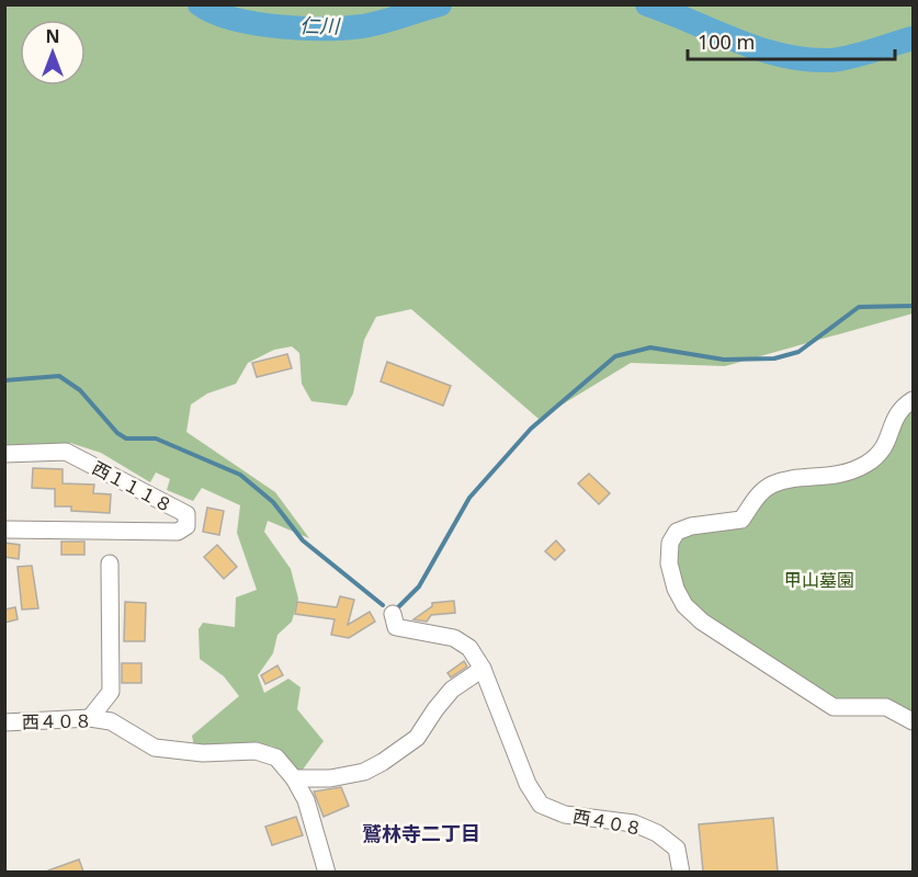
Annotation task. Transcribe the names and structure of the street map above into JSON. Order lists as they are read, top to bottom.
{
  "streets": {
    "street": ["西１１１８", "西４０８"]
  },
  "districts": ["鷲林寺二丁目"],
  "water": ["仁川"],
  "parks": ["甲山墓園"],
  "scale_bar": "100 m",
  "north": "top"
}
